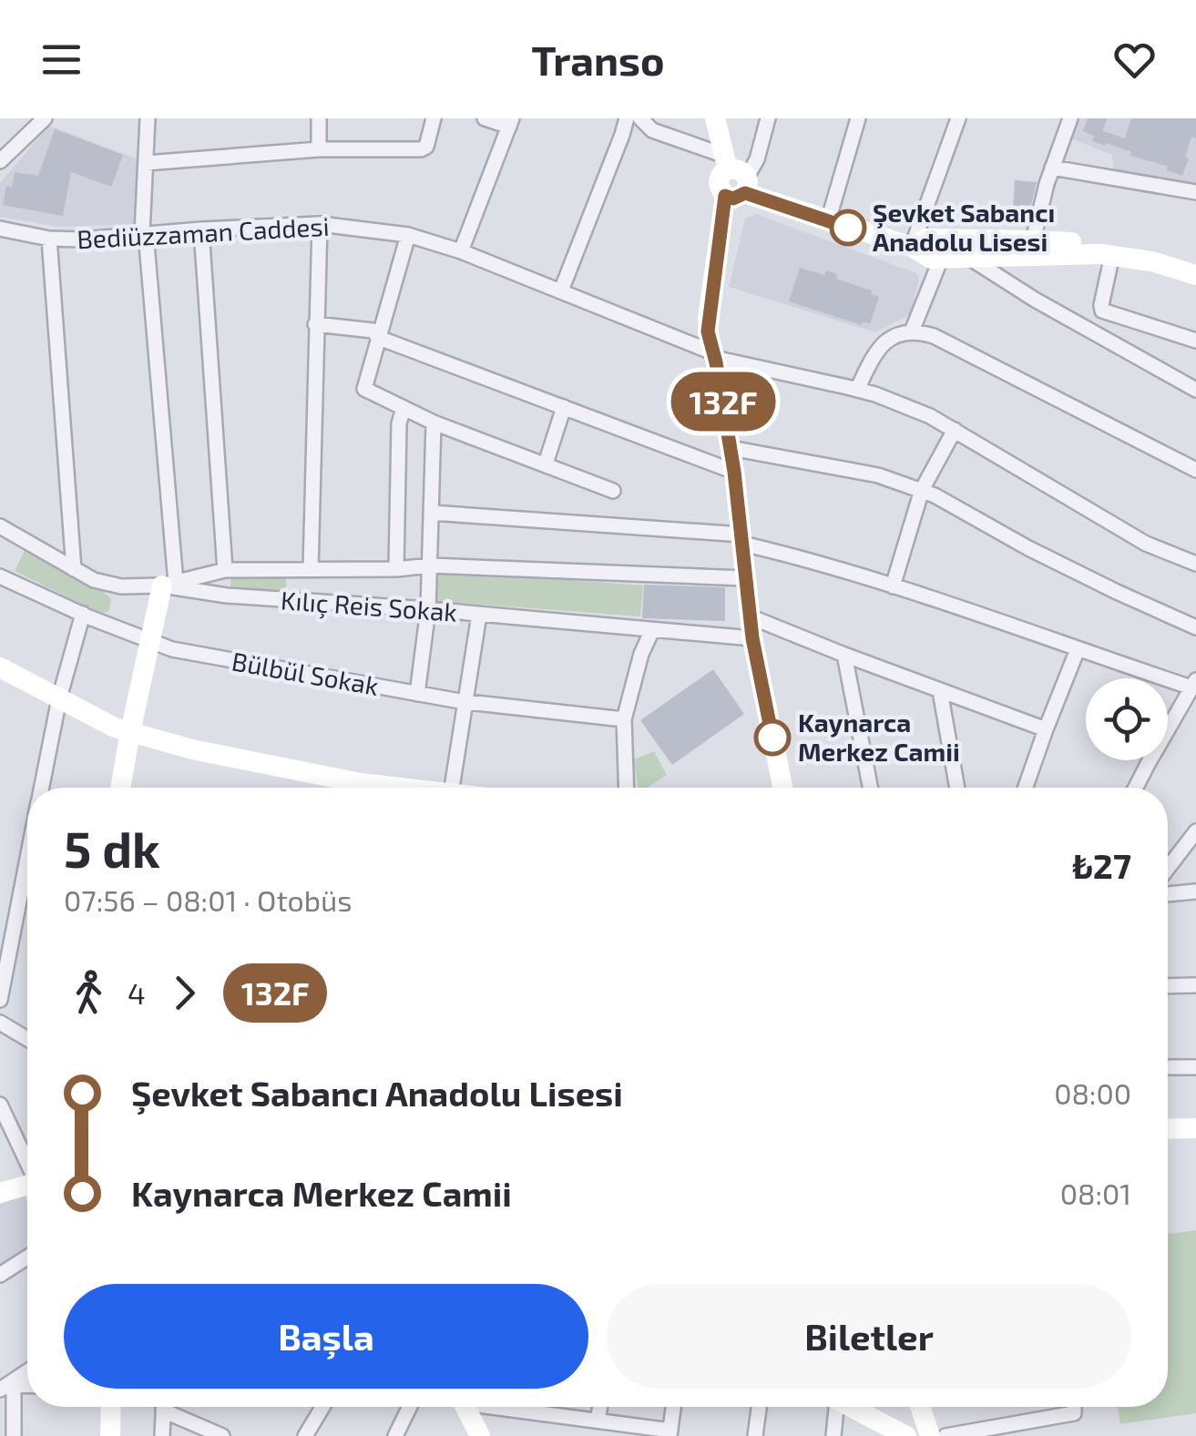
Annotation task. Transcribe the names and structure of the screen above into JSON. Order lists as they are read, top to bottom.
{
  "streets": {
    "street": ["Bediüzzaman Caddesi", "Kılıç Reis Sokak", "Bülbül Sokak"]
  },
  "places": ["Şevket Sabancı Anadolu Lisesi", "Kaynarca Merkez Camii"],
  "lines": ["bus line 132F"],
  "page": {
    "header": "Transo",
    "on_map": "132F",
    "heading": ["5 dk", "07:56 – 08:01 · Otobüs", "₺27"],
    "legs": ["4", "132F"],
    "list": [
      {
        "name": "Şevket Sabancı Anadolu Lisesi",
        "value": "08:00"
      },
      {
        "name": "Kaynarca Merkez Camii",
        "value": "08:01"
      }
    ],
    "buttons": ["Başla", "Biletler"]
  }
}
